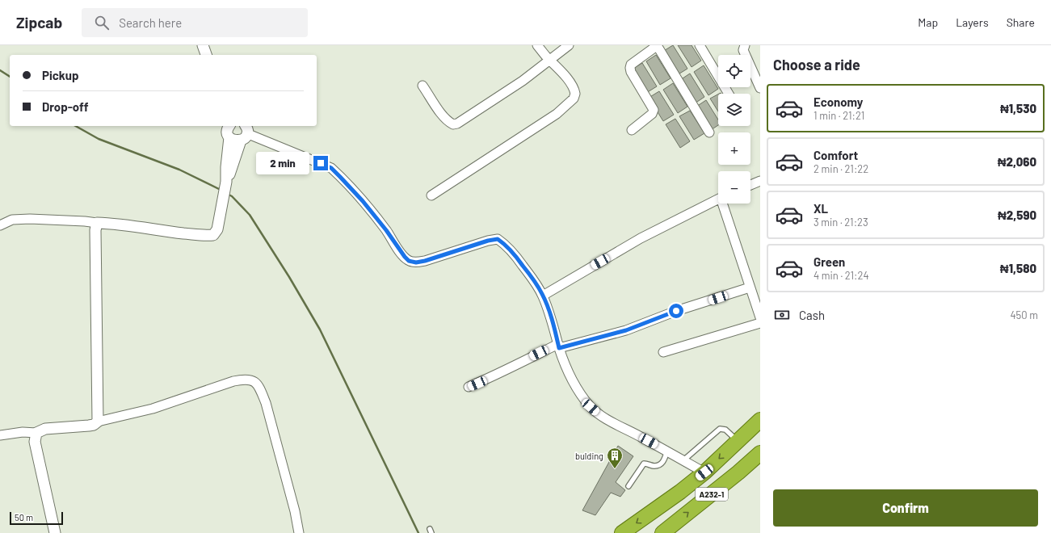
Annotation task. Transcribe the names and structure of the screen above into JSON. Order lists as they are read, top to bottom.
{
  "streets": {
    "highway": ["A232-1"]
  },
  "places": {
    "building": ["bulding"]
  },
  "scale_bar": "50 m",
  "page": {
    "header": "Zipcab",
    "search": "Search here",
    "nav": ["Map", "Layers", "Share"],
    "heading": "Choose a ride",
    "map_buttons": ["+", "−"],
    "banner": ["Pickup", "Drop-off"],
    "list": [
      {
        "name": "Economy",
        "note": "1 min · 21:21",
        "value": "₦1,530"
      },
      {
        "name": "Comfort",
        "note": "2 min · 21:22",
        "value": "₦2,060"
      },
      {
        "name": "XL",
        "note": "3 min · 21:23",
        "value": "₦2,590"
      },
      {
        "name": "Green",
        "note": "4 min · 21:24",
        "value": "₦1,580"
      }
    ],
    "bubble": "2 min",
    "pay": ["Cash", "450 m"],
    "buttons": "Confirm",
    "scale": "50 m"
  }
}
